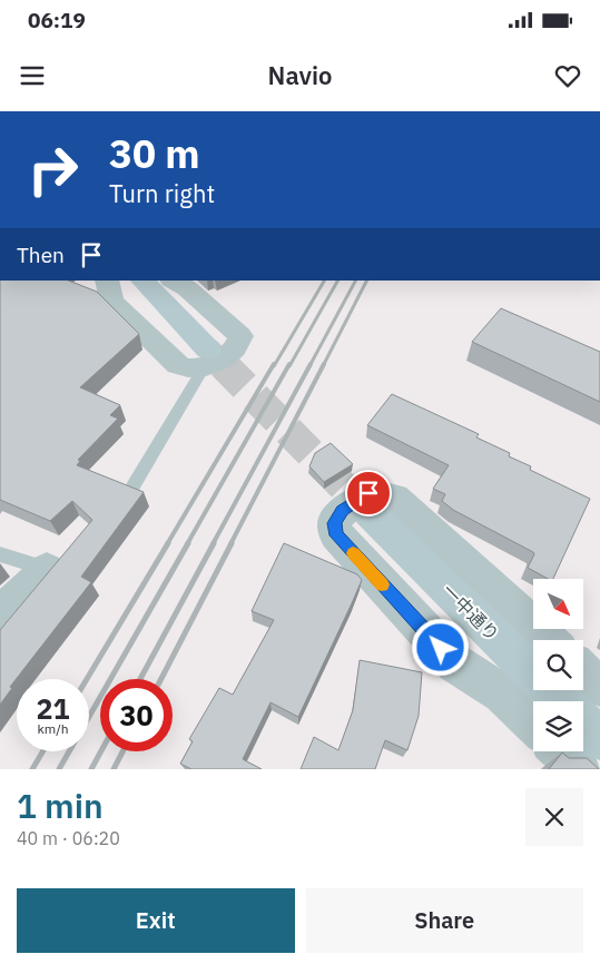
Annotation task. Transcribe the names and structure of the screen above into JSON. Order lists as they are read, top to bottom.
{
  "streets": {
    "street": ["一中通り"]
  },
  "north": "bottom right",
  "page": {
    "status": "06:19",
    "header": "Navio",
    "turn": ["30 m", "Turn right"],
    "then": "Then",
    "speed": "21 km/h",
    "limit": "30",
    "heading": ["1 min", "40 m · 06:20"],
    "buttons": ["Exit", "Share"]
  }
}
